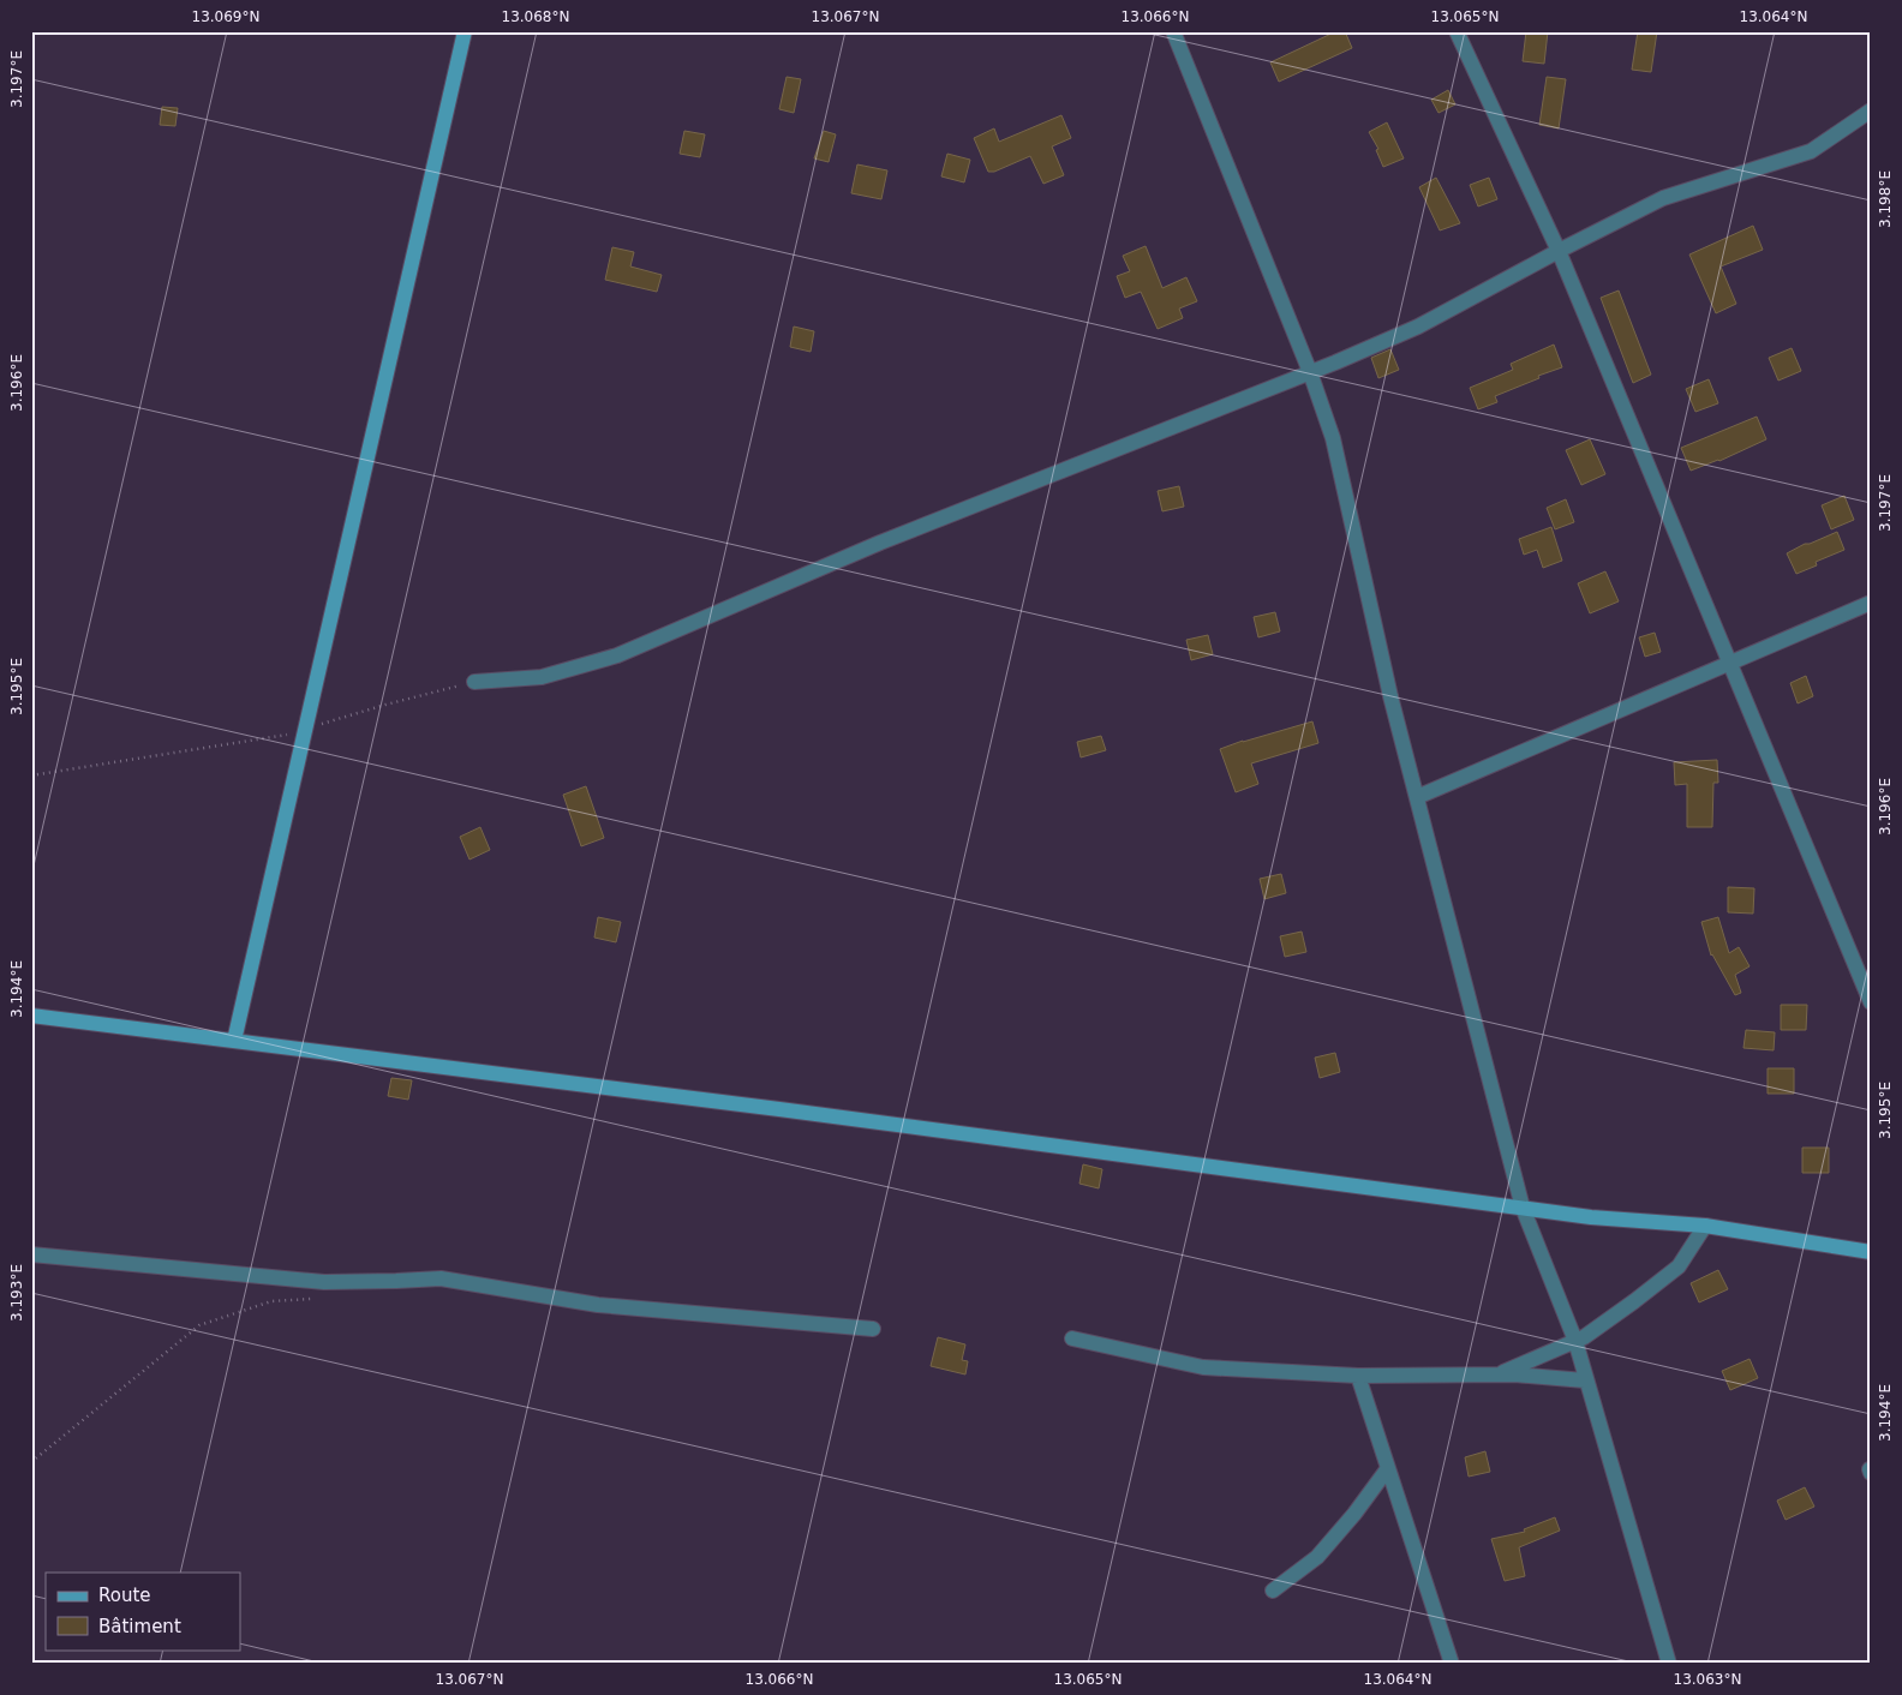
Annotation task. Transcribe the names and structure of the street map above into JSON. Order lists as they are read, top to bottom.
{
  "legend": ["Route", "Bâtiment"],
  "coordinates": [
    "13.069°N",
    "13.068°N",
    "13.067°N",
    "13.066°N",
    "13.065°N",
    "13.064°N",
    "3.197°E",
    "3.198°E",
    "3.196°E",
    "3.195°E",
    "3.194°E",
    "3.193°E",
    "13.063°N"
  ]
}
